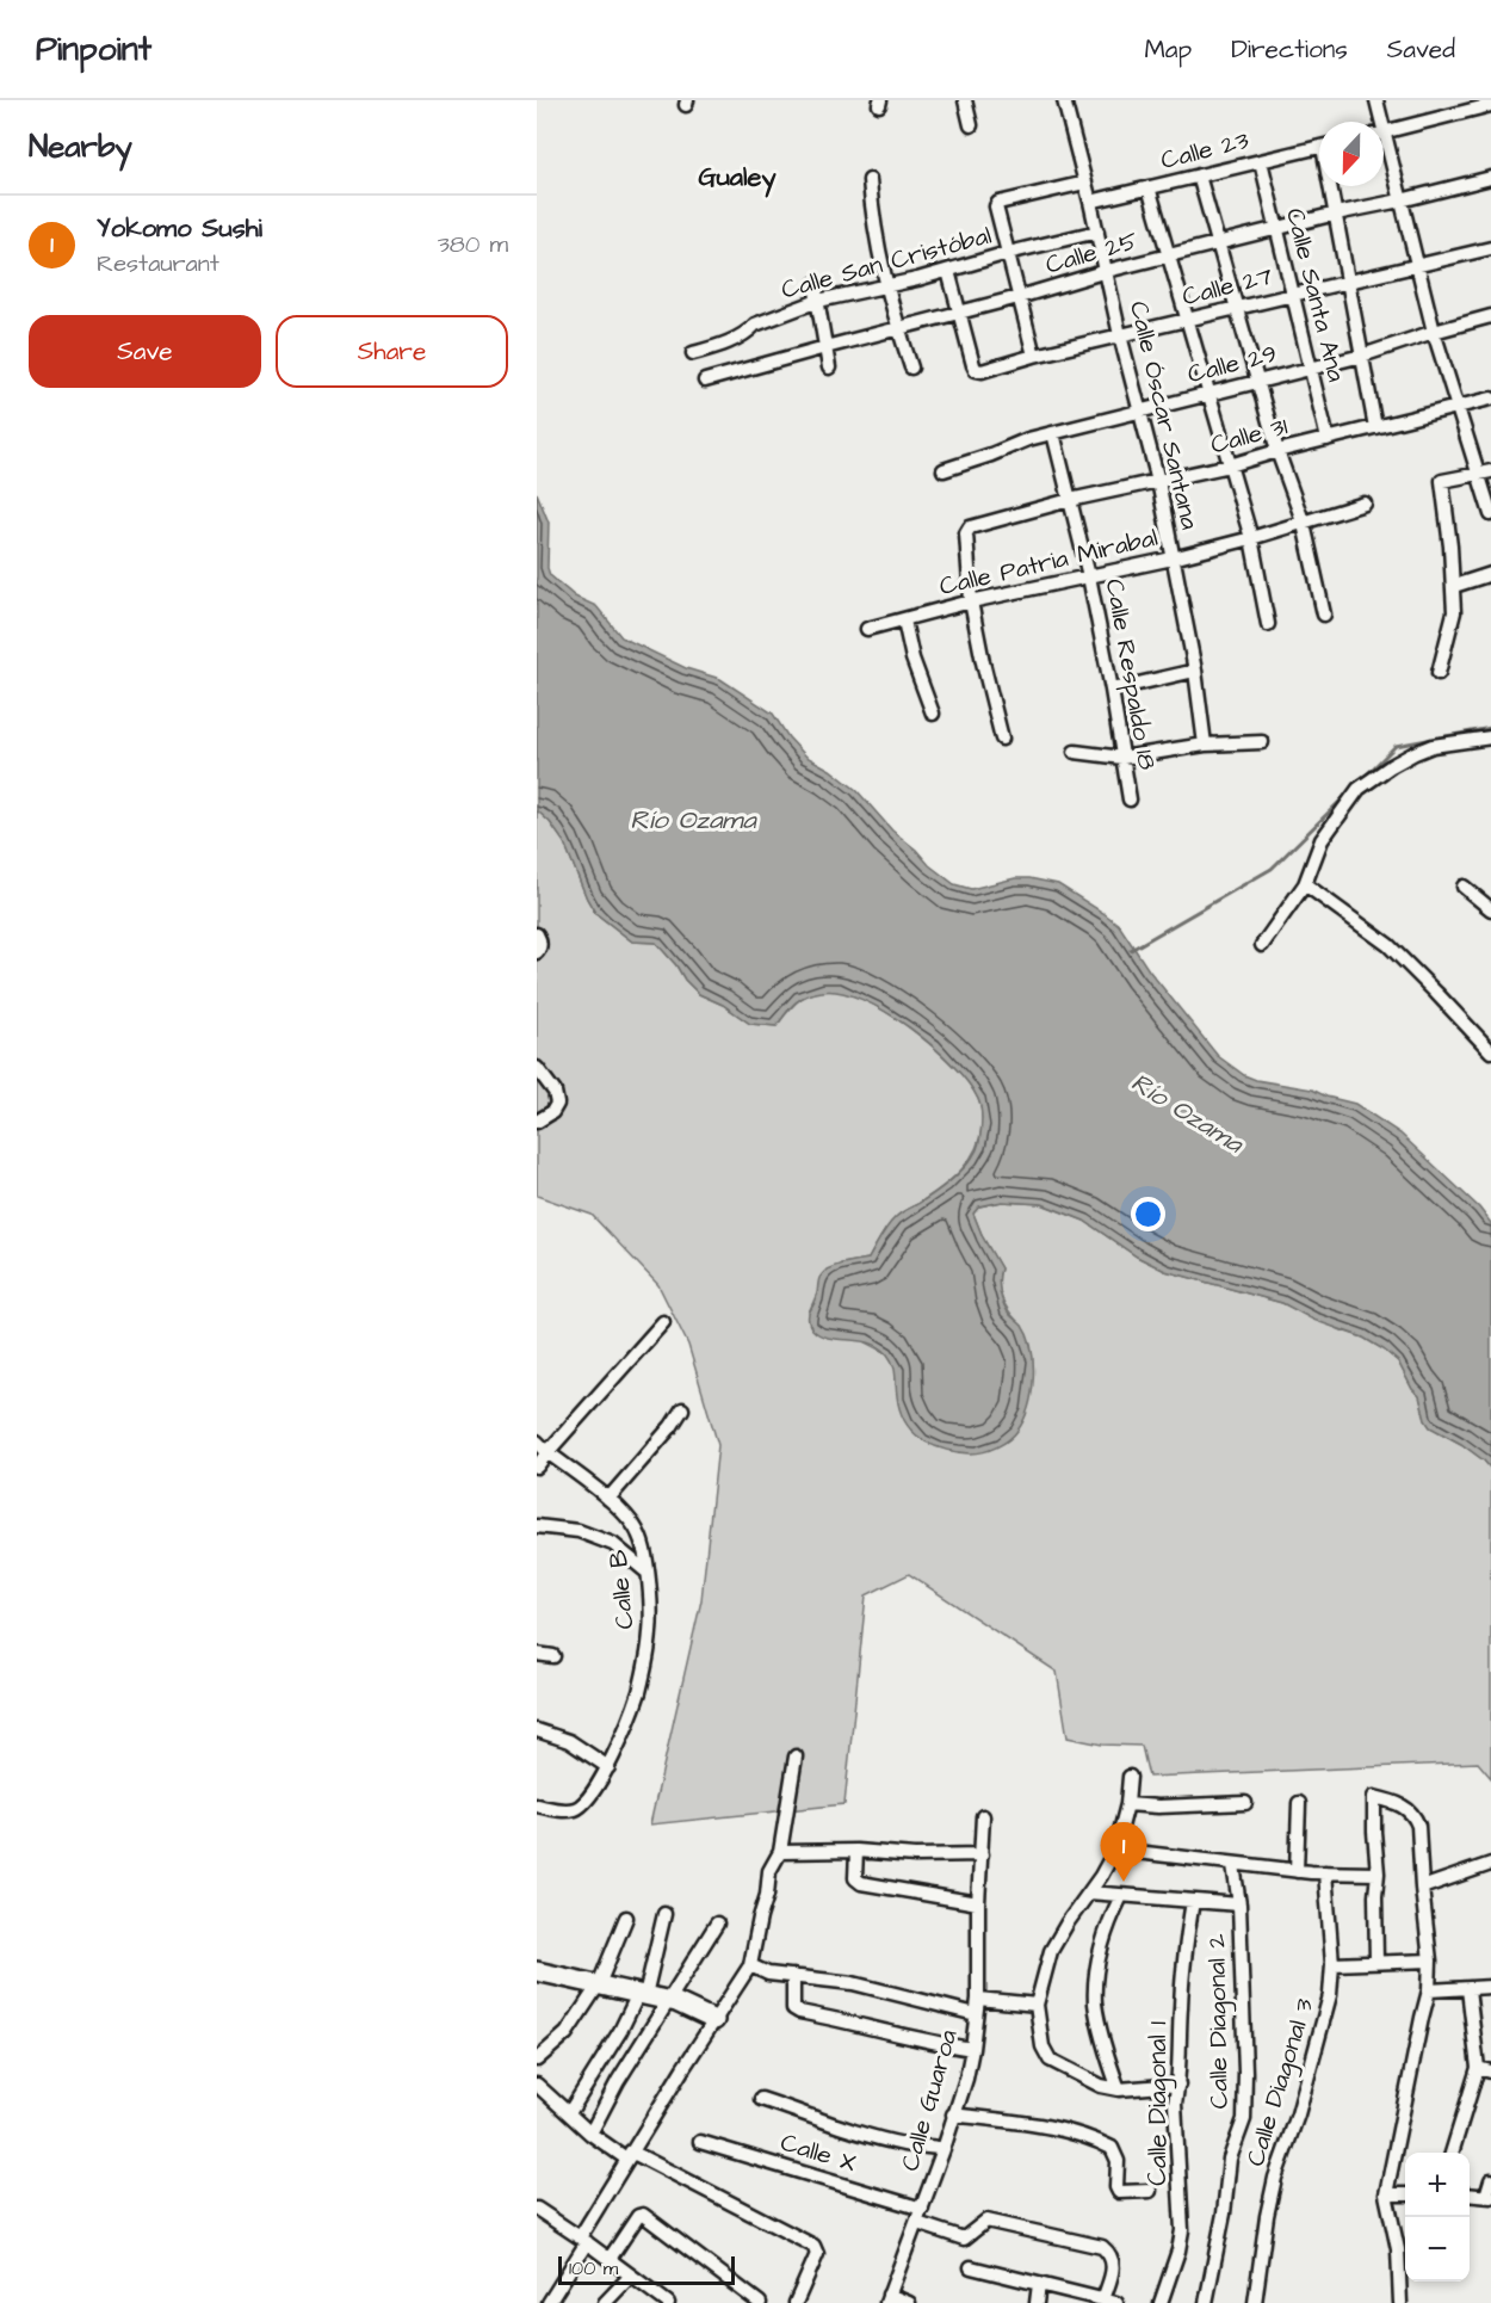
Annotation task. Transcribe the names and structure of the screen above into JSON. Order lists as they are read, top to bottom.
{
  "streets": {
    "street": [
      "Calle 23",
      "Calle 25",
      "Calle San Cristóbal",
      "Calle 27",
      "Calle Santa Ana",
      "Calle 29",
      "Calle Óscar Santana",
      "Calle 31",
      "Calle Patria Mirabal",
      "Calle Respaldo 18",
      "Calle B",
      "Calle Diagonal 2",
      "Calle Diagonal 3",
      "Calle Guaroa",
      "Calle Diagonal 1",
      "Calle X"
    ]
  },
  "crossings": [
    ["Calle 23", "Calle Santa Ana"],
    ["Calle 23", "Calle Óscar Santana"],
    ["Calle 25", "Calle 27"],
    ["Calle 25", "Calle Santa Ana"],
    ["Calle 25", "Calle Óscar Santana"],
    ["Calle San Cristóbal", "Calle Óscar Santana"],
    ["Calle 27", "Calle Santa Ana"],
    ["Calle 27", "Calle Óscar Santana"],
    ["Calle Santa Ana", "Calle 29"],
    ["Calle Santa Ana", "Calle 31"],
    ["Calle 29", "Calle Óscar Santana"],
    ["Calle 29", "Calle Respaldo 18"],
    ["Calle Óscar Santana", "Calle 31"],
    ["Calle Óscar Santana", "Calle Patria Mirabal"],
    ["Calle 31", "Calle Patria Mirabal"],
    ["Calle 31", "Calle Respaldo 18"],
    ["Calle Patria Mirabal", "Calle Respaldo 18"],
    ["Calle Guaroa", "Calle X"]
  ],
  "districts": ["Gualey"],
  "water": ["Río Ozama"],
  "scale_bar": "100 m",
  "north": "bottom",
  "page": {
    "header": "Pinpoint",
    "nav": ["Map", "Directions", "Saved"],
    "heading": "Nearby",
    "list": [
      {
        "mark": "1",
        "name": "Yokomo Sushi",
        "note": "Restaurant",
        "value": "380 m"
      }
    ],
    "buttons": ["Save", "Share"],
    "pins": "1",
    "map_buttons": ["+", "−"],
    "scale": "100 m"
  }
}
